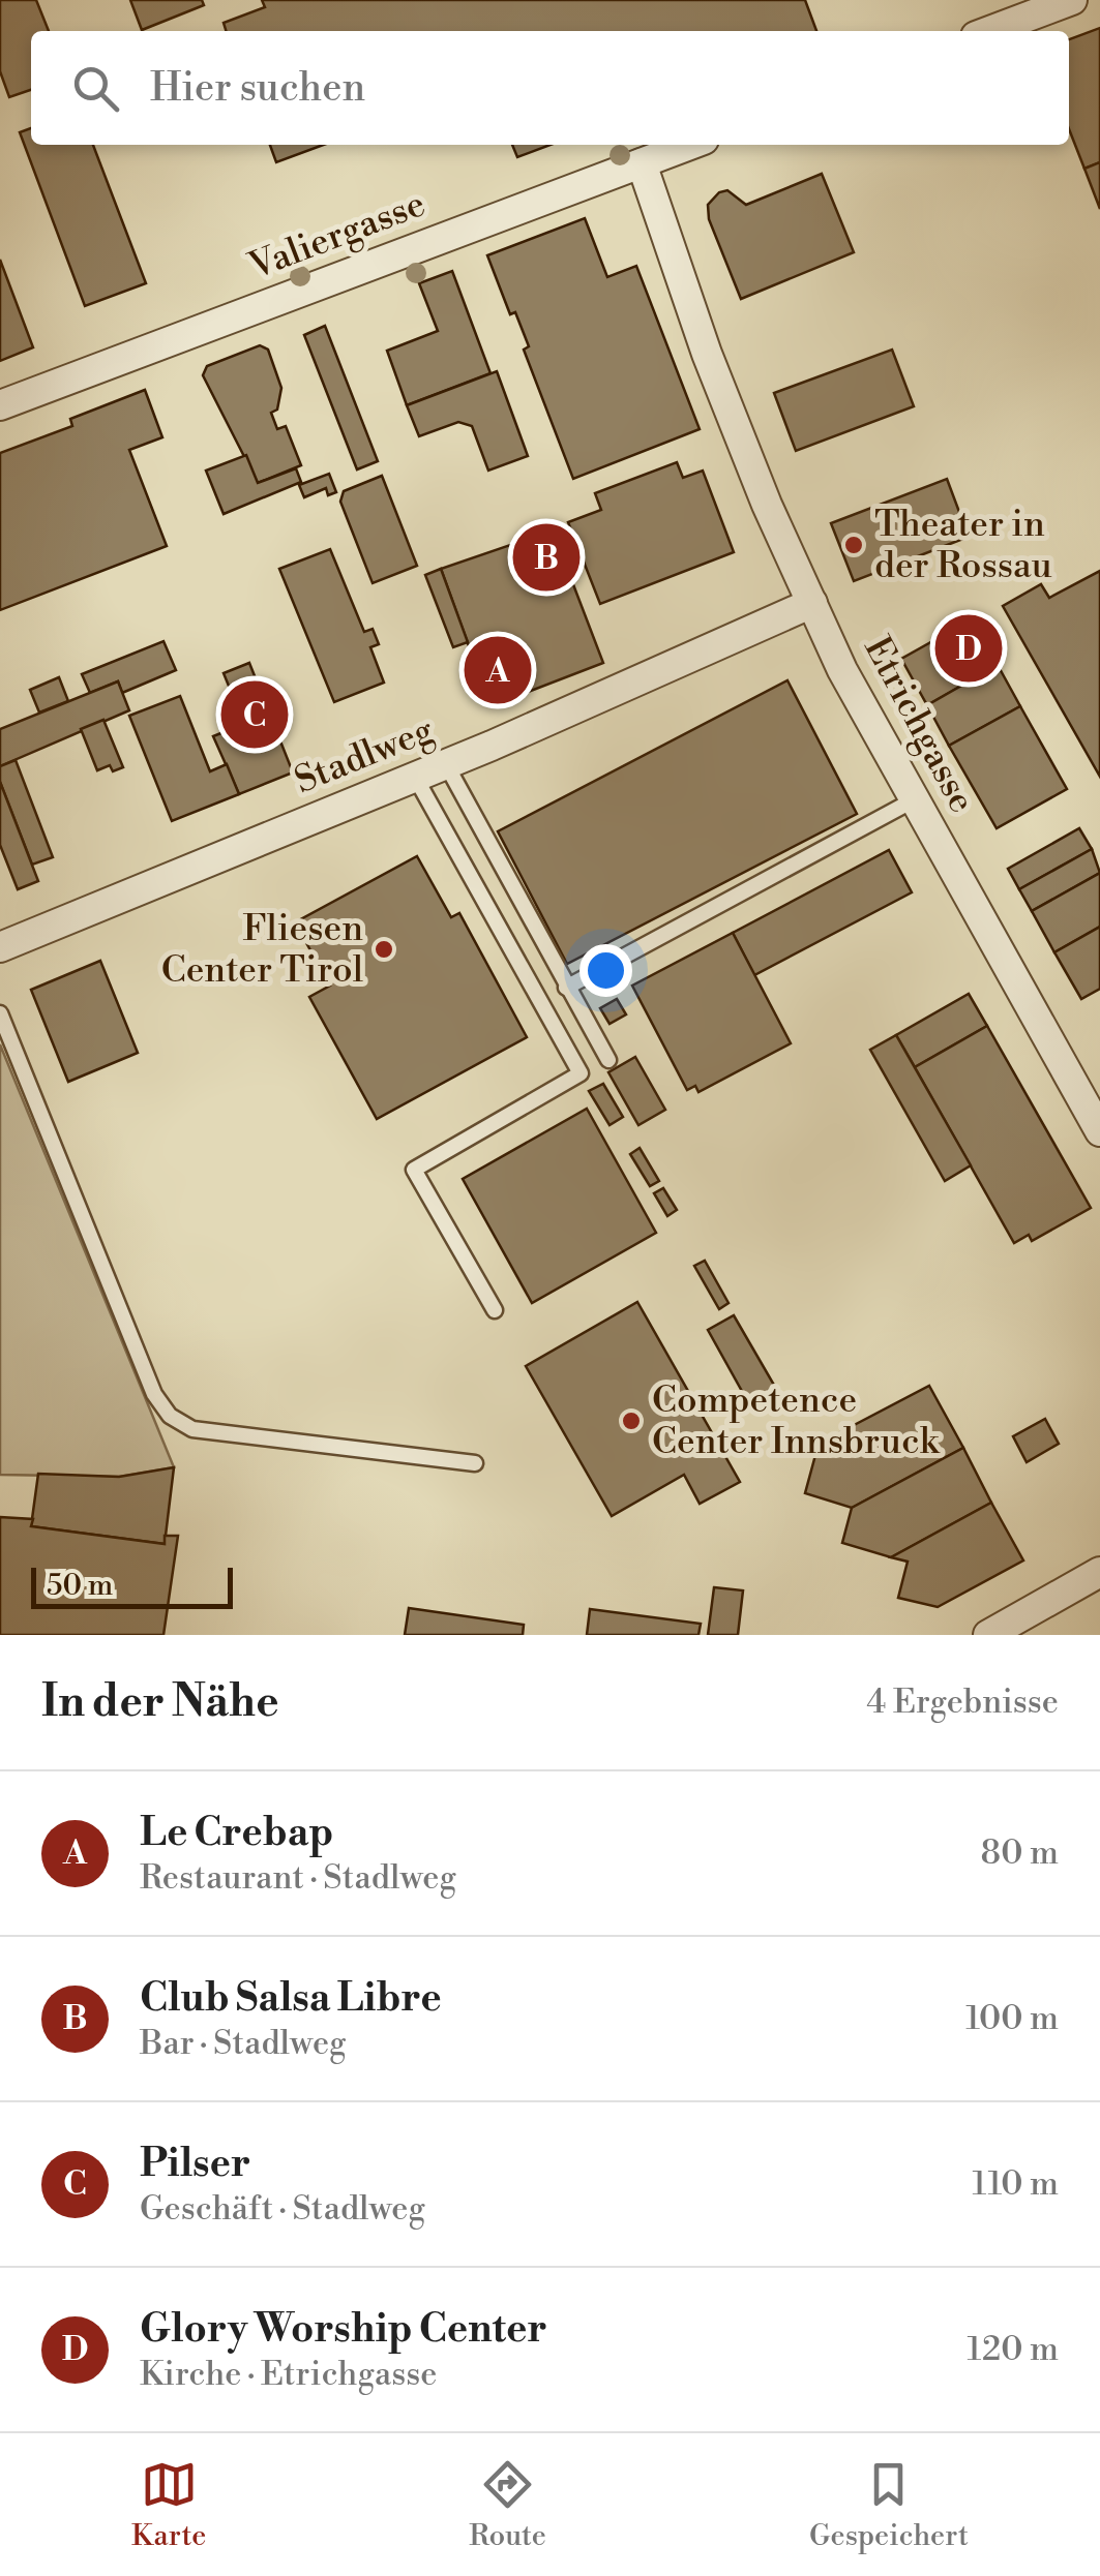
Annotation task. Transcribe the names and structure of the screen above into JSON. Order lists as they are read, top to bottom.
{
  "streets": {
    "street": ["Valiergasse", "Etrichgasse", "Stadlweg"]
  },
  "crossings": [
    ["Valiergasse", "Etrichgasse"],
    ["Etrichgasse", "Stadlweg"]
  ],
  "places": ["Theater in der Rossau", "Fliesen Center Tirol", "Competence Center Innsbruck"],
  "scale_bar": "50 m",
  "page": {
    "search": "Hier suchen",
    "pins": [
      "B",
      "D",
      "A",
      "C"
    ],
    "scale": "50 m",
    "heading": ["In der Nähe", "4 Ergebnisse"],
    "list": [
      {
        "mark": "A",
        "name": "Le Crebap",
        "note": "Restaurant · Stadlweg",
        "value": "80 m"
      },
      {
        "mark": "B",
        "name": "Club Salsa Libre",
        "note": "Bar · Stadlweg",
        "value": "100 m"
      },
      {
        "mark": "C",
        "name": "Pilser",
        "note": "Geschäft · Stadlweg",
        "value": "110 m"
      },
      {
        "mark": "D",
        "name": "Glory Worship Center",
        "note": "Kirche · Etrichgasse",
        "value": "120 m"
      }
    ],
    "nav": ["Karte", "Route", "Gespeichert"]
  }
}
